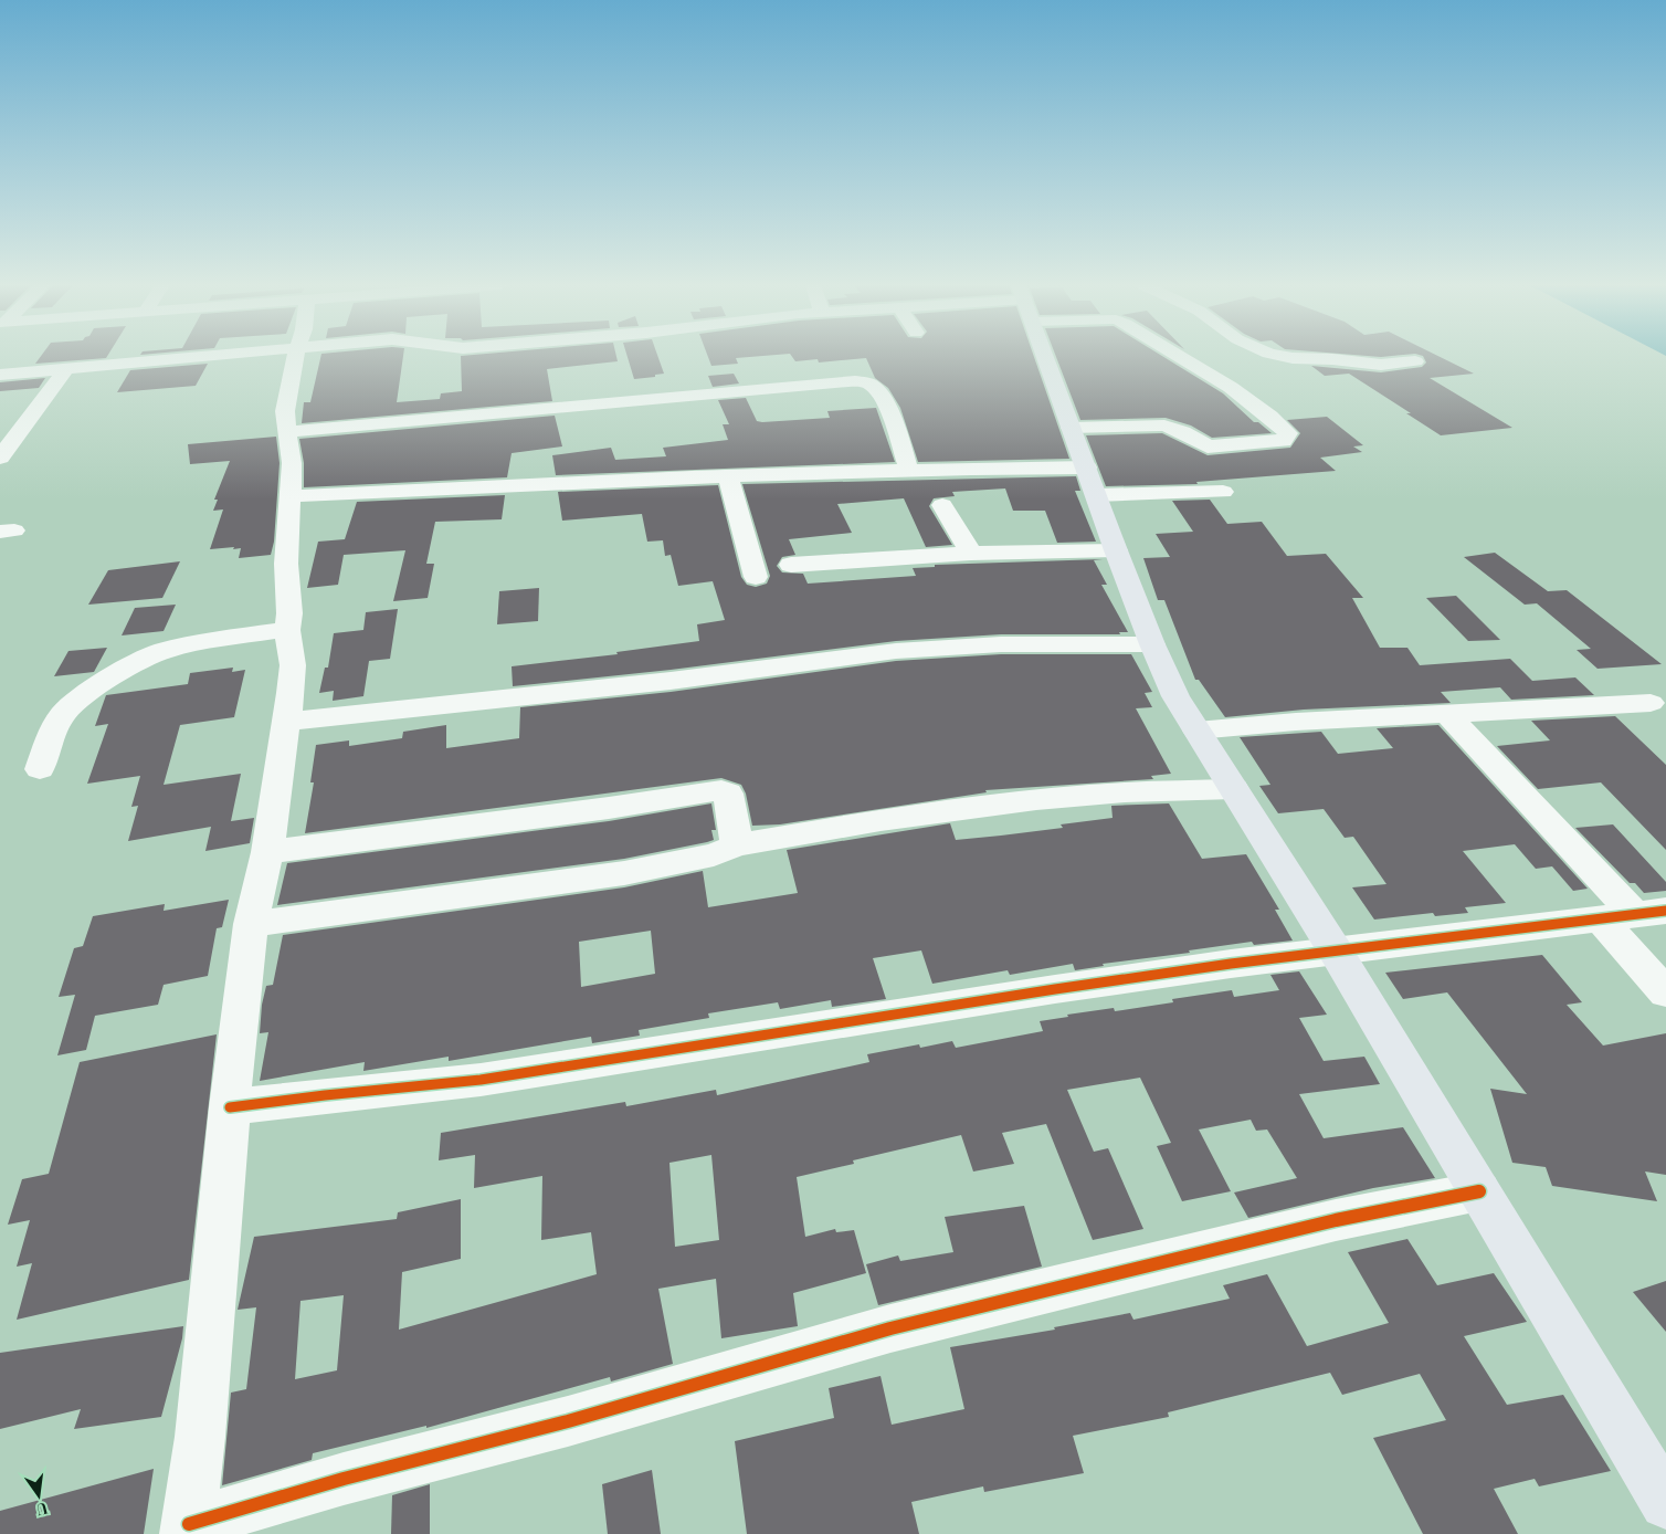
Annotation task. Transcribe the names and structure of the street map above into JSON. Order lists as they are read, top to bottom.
{
  "north": "bottom"
}
